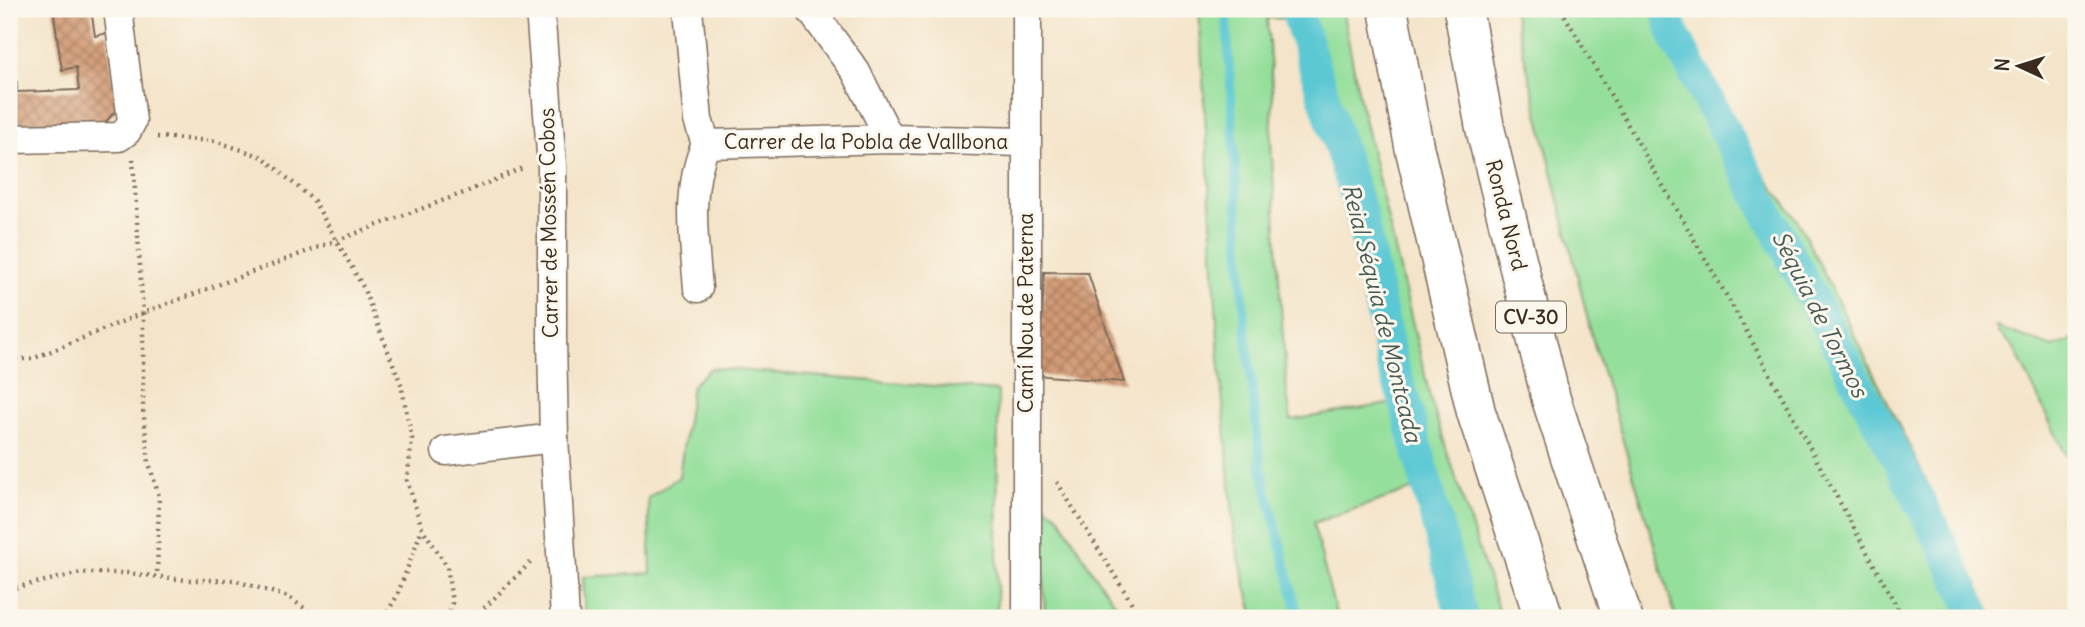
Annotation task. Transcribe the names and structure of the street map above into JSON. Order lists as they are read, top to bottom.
{
  "streets": {
    "highway": ["Ronda Nord", "CV-30"],
    "street": ["Carrer de la Pobla de Vallbona", "Carrer de Mossén Cobos", "Camí Nou de Paterna"]
  },
  "crossings": [
    ["Carrer de la Pobla de Vallbona", "Camí Nou de Paterna"]
  ],
  "water": ["Reial Séquia de Montcada", "Séquia de Tormos"],
  "north": "left"
}
